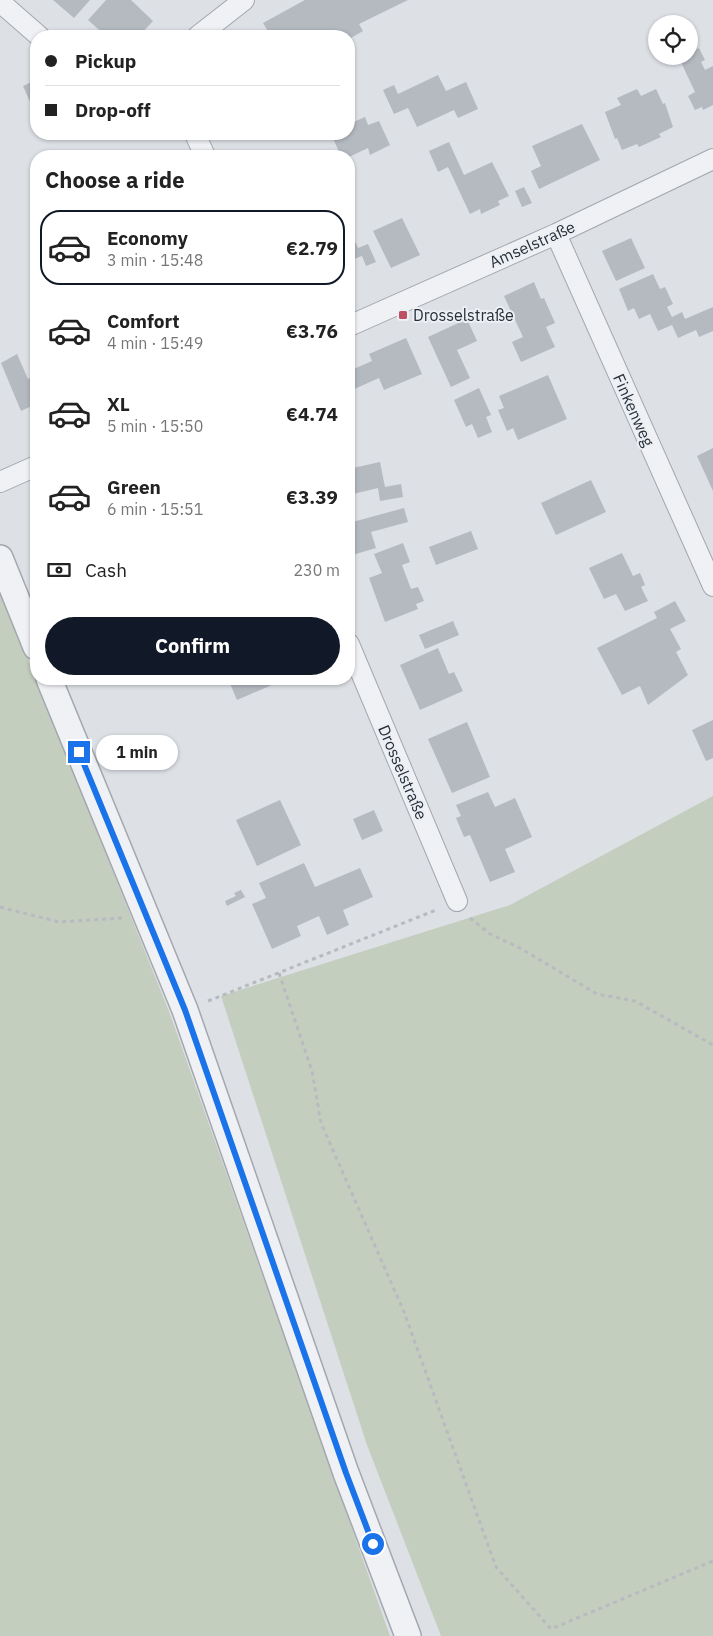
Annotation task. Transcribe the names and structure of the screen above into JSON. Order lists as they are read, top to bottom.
{
  "streets": {
    "street": ["Amselstraße", "Finkenweg", "Drosselstraße"]
  },
  "crossings": [
    ["Amselstraße", "Finkenweg"]
  ],
  "places": {
    "transit": ["Drosselstraße"]
  },
  "page": {
    "banner": ["Pickup", "Drop-off"],
    "heading": "Choose a ride",
    "list": [
      {
        "name": "Economy",
        "note": "3 min · 15:48",
        "value": "€2.79"
      },
      {
        "name": "Comfort",
        "note": "4 min · 15:49",
        "value": "€3.76"
      },
      {
        "name": "XL",
        "note": "5 min · 15:50",
        "value": "€4.74"
      },
      {
        "name": "Green",
        "note": "6 min · 15:51",
        "value": "€3.39"
      }
    ],
    "pay": ["Cash", "230 m"],
    "buttons": "Confirm",
    "bubble": "1 min"
  }
}
